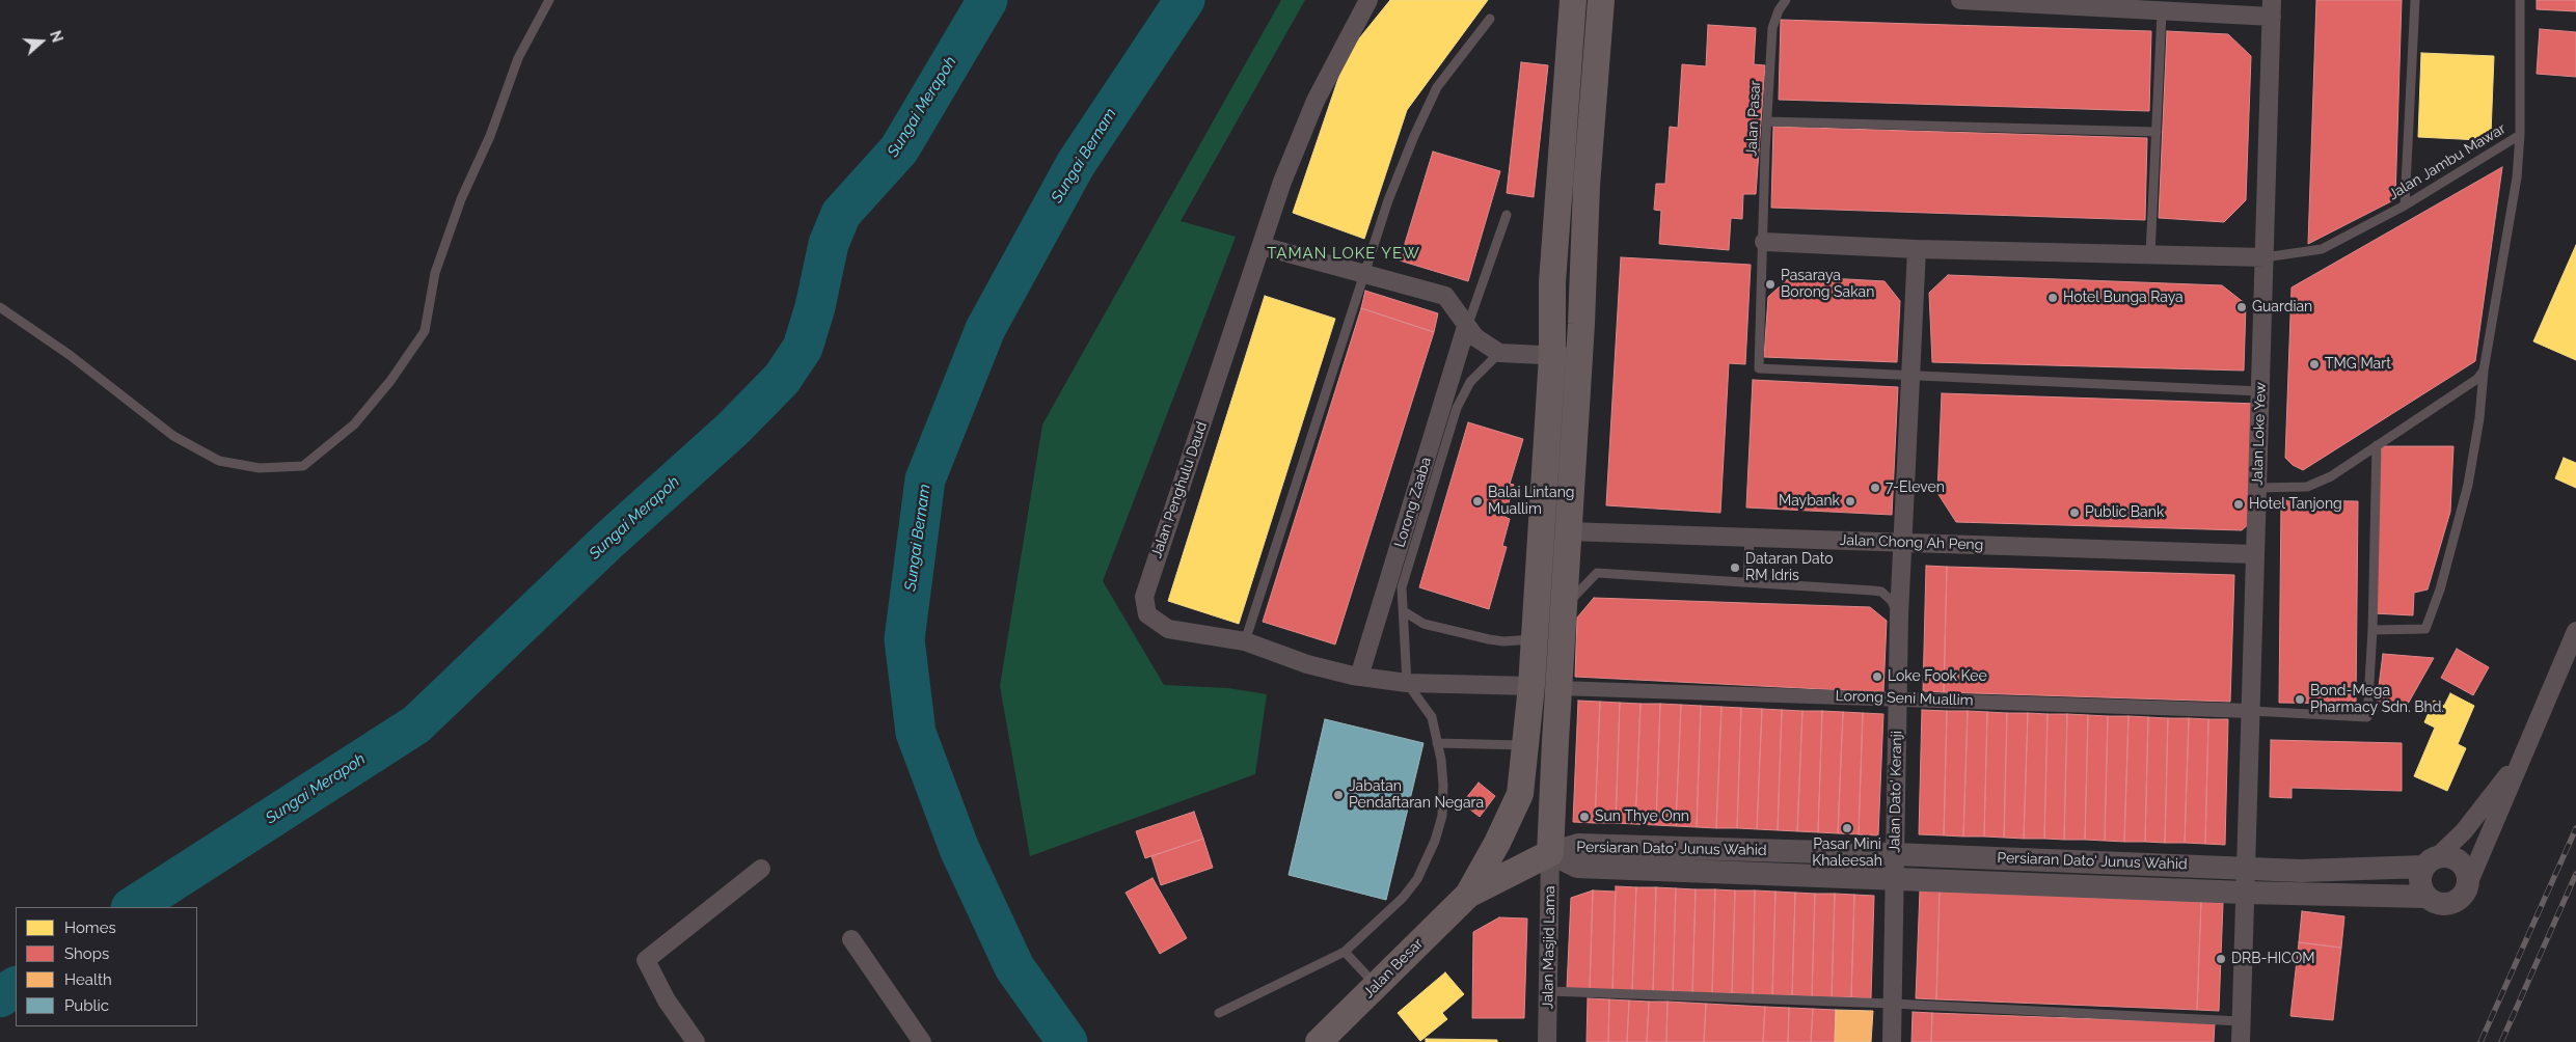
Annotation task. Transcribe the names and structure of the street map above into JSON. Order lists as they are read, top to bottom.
{
  "streets": {
    "main road": ["Jalan Besar"],
    "street": [
      "Jalan Loke Yew",
      "Jalan Penghulu Daud",
      "Lorong Zaaba",
      "Jalan Chong Ah Peng",
      "Lorong Seni Muallim",
      "Jalan Dato' Keranji",
      "Persiaran Dato' Junus Wahid",
      "Jalan Masjid Lama"
    ],
    "lane": ["Jalan Pasar", "Jalan Jambu Mawar"]
  },
  "crossings": [
    ["Jalan Pasar", "Jalan Dato' Keranji"],
    ["Jalan Jambu Mawar", "Jalan Loke Yew"],
    ["Jalan Loke Yew", "Jalan Chong Ah Peng"],
    ["Jalan Loke Yew", "Lorong Seni Muallim"],
    ["Jalan Loke Yew", "Persiaran Dato' Junus Wahid"],
    ["Jalan Penghulu Daud", "Lorong Zaaba"],
    ["Jalan Penghulu Daud", "Lorong Seni Muallim"],
    ["Jalan Chong Ah Peng", "Jalan Dato' Keranji"],
    ["Lorong Seni Muallim", "Jalan Dato' Keranji"],
    ["Jalan Dato' Keranji", "Persiaran Dato' Junus Wahid"],
    ["Persiaran Dato' Junus Wahid", "Jalan Masjid Lama"]
  ],
  "districts": ["TAMAN LOKE YEW"],
  "water": ["Sungai Merapoh", "Sungai Bernam"],
  "places": [
    "Pasaraya Borong Sakan",
    "Hotel Bunga Raya",
    "Guardian",
    "TMG Mart",
    "7-Eleven",
    "Balai Lintang Muallim",
    "Maybank",
    "Hotel Tanjong",
    "Public Bank",
    "Dataran Dato RM Idris",
    "Loke Fook Kee",
    "Bond-Mega Pharmacy Sdn. Bhd.",
    "Jabatan Pendaftaran Negara",
    "Sun Thye Onn",
    "Pasar Mini Khaleesah",
    "DRB-HICOM"
  ],
  "legend": [
    "Homes",
    "Shops",
    "Health",
    "Public"
  ],
  "north": "right"
}
